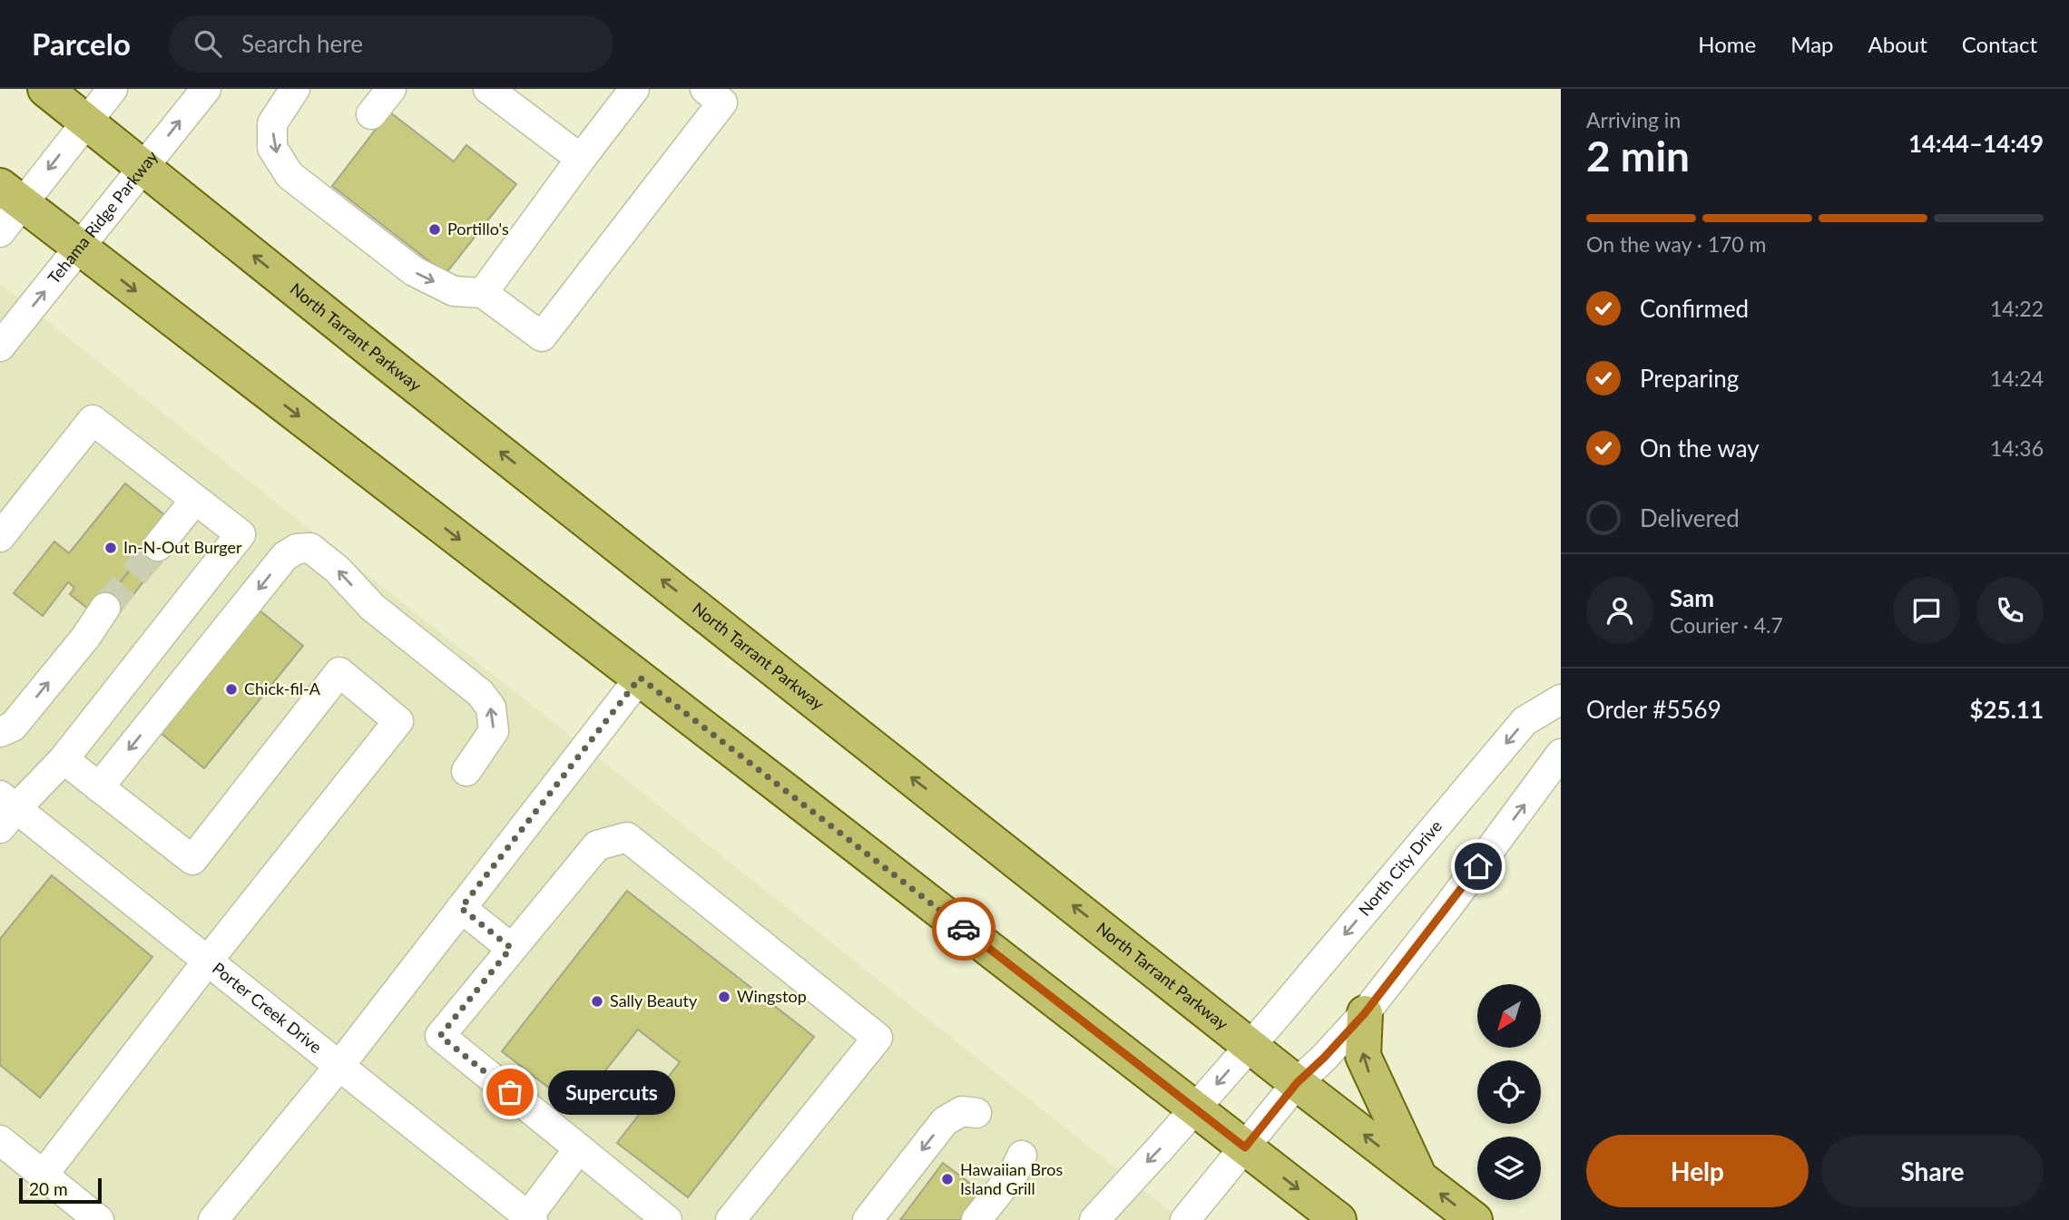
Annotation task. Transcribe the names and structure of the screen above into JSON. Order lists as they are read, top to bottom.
{
  "streets": {
    "main road": ["North Tarrant Parkway"],
    "street": ["Tehama Ridge Parkway", "North City Drive", "Porter Creek Drive"]
  },
  "crossings": [
    ["Tehama Ridge Parkway", "North Tarrant Parkway"],
    ["North Tarrant Parkway", "North City Drive"]
  ],
  "places": [
    "Portillo's",
    "In-N-Out Burger",
    "Chick-fil-A",
    "Wingstop",
    "Sally Beauty",
    "Supercuts",
    "Hawaiian Bros Island Grill"
  ],
  "scale_bar": "20 m",
  "north": "bottom left",
  "page": {
    "header": "Parcelo",
    "search": "Search here",
    "nav": [
      "Home",
      "Map",
      "About",
      "Contact"
    ],
    "heading": ["2 min", "Arriving in", "14:44–14:49"],
    "panel": [
      "Sam",
      "Courier · 4.7",
      "Order #5569",
      "$25.11"
    ],
    "bar": "On the way · 170 m",
    "list": [
      ["Confirmed", "14:22"],
      ["Preparing", "14:24"],
      ["On the way", "14:36"],
      "Delivered"
    ],
    "bubble": "Supercuts",
    "buttons": ["Help", "Share"],
    "scale": "20 m"
  }
}
